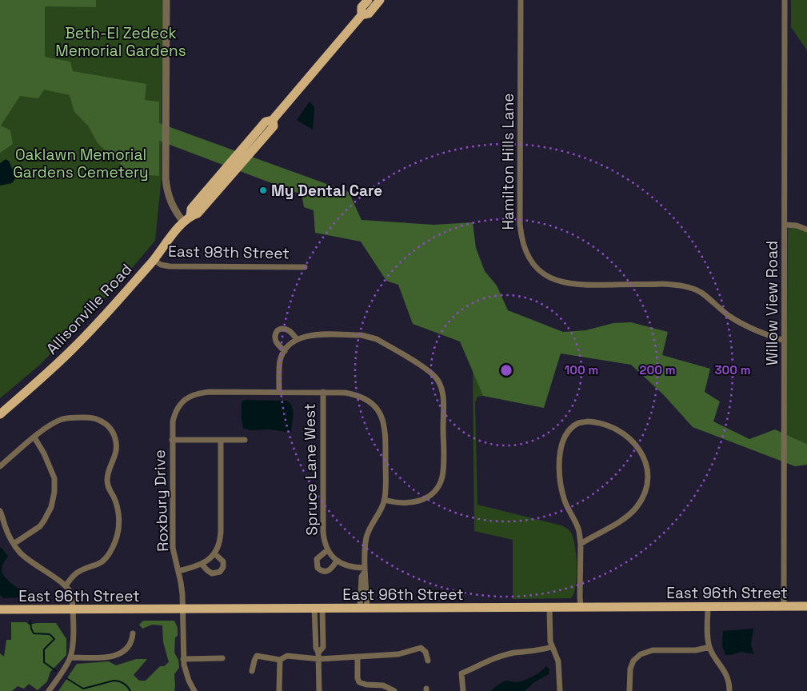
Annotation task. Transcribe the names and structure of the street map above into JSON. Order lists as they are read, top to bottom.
{
  "streets": {
    "main road": ["Allisonville Road", "East 96th Street"],
    "street": [
      "Hamilton Hills Lane",
      "East 98th Street",
      "Willow View Road",
      "Spruce Lane West",
      "Roxbury Drive"
    ]
  },
  "crossings": [
    ["Hamilton Hills Lane", "Willow View Road"],
    ["East 98th Street", "Allisonville Road"],
    ["Willow View Road", "East 96th Street"],
    ["Roxbury Drive", "East 96th Street"]
  ],
  "parks": ["Beth-El Zedeck Memorial Gardens", "Oaklawn Memorial Gardens Cemetery"],
  "places": ["My Dental Care"],
  "rings": ["100 m", "200 m", "300 m"]
}
